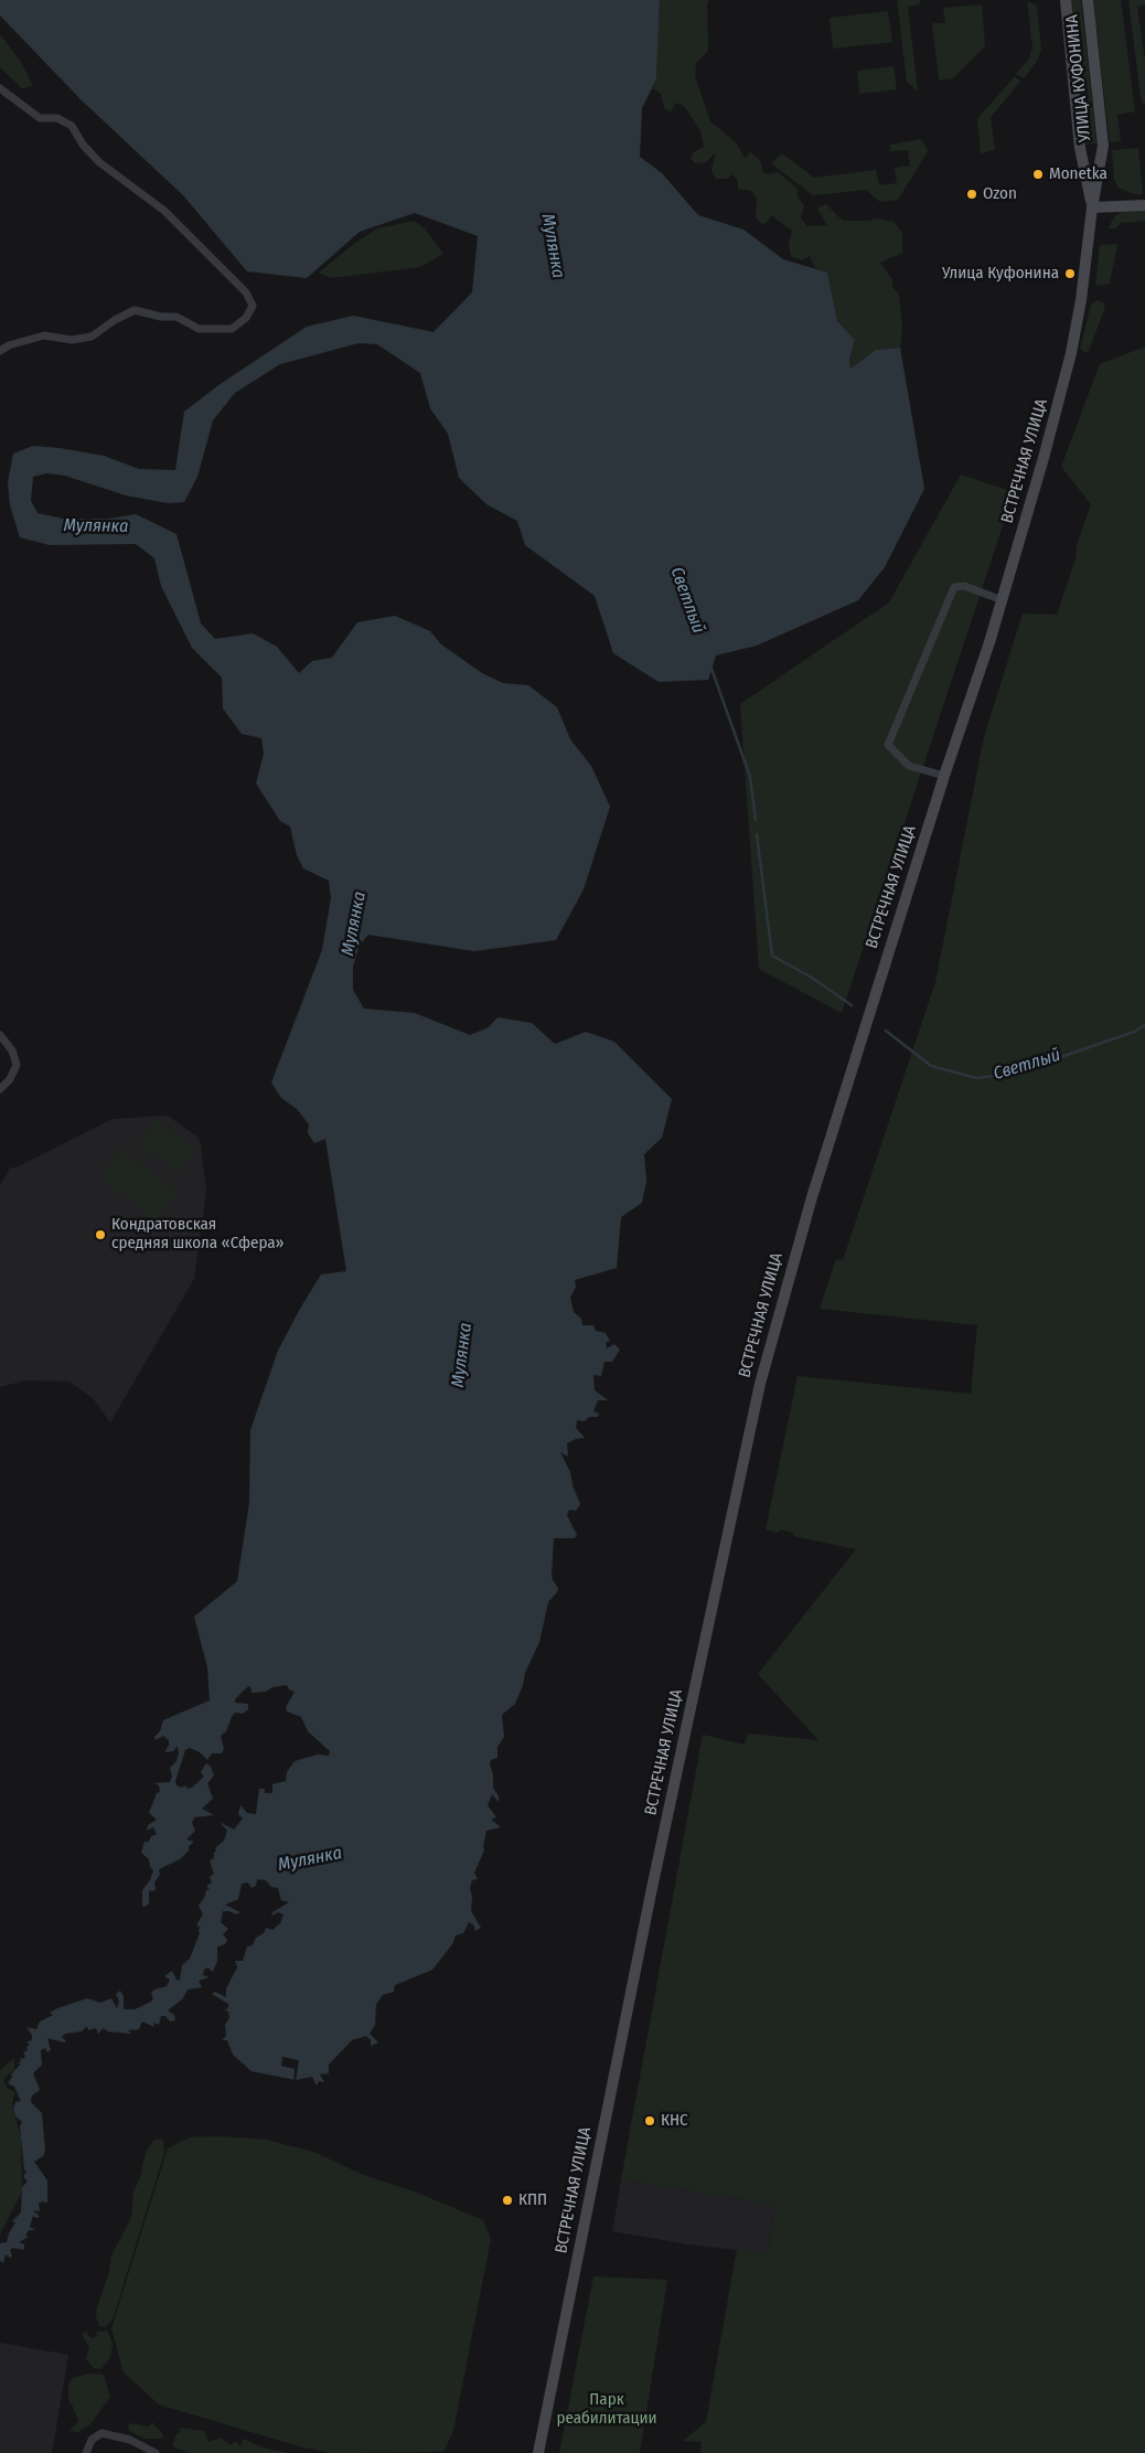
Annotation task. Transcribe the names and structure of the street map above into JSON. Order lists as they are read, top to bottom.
{
  "streets": {
    "main road": ["УЛИЦА КУФОНИНА", "ВСТРЕЧНАЯ УЛИЦА"]
  },
  "crossings": [
    ["УЛИЦА КУФОНИНА", "ВСТРЕЧНАЯ УЛИЦА"]
  ],
  "water": ["Мулянка", "Светлый"],
  "parks": ["Парк реабилитации"],
  "places": [
    "Monetka",
    "Ozon",
    "Улица Куфонина",
    "Кондратовская средняя школа «Сфера»",
    "КНС",
    "КПП"
  ]
}
